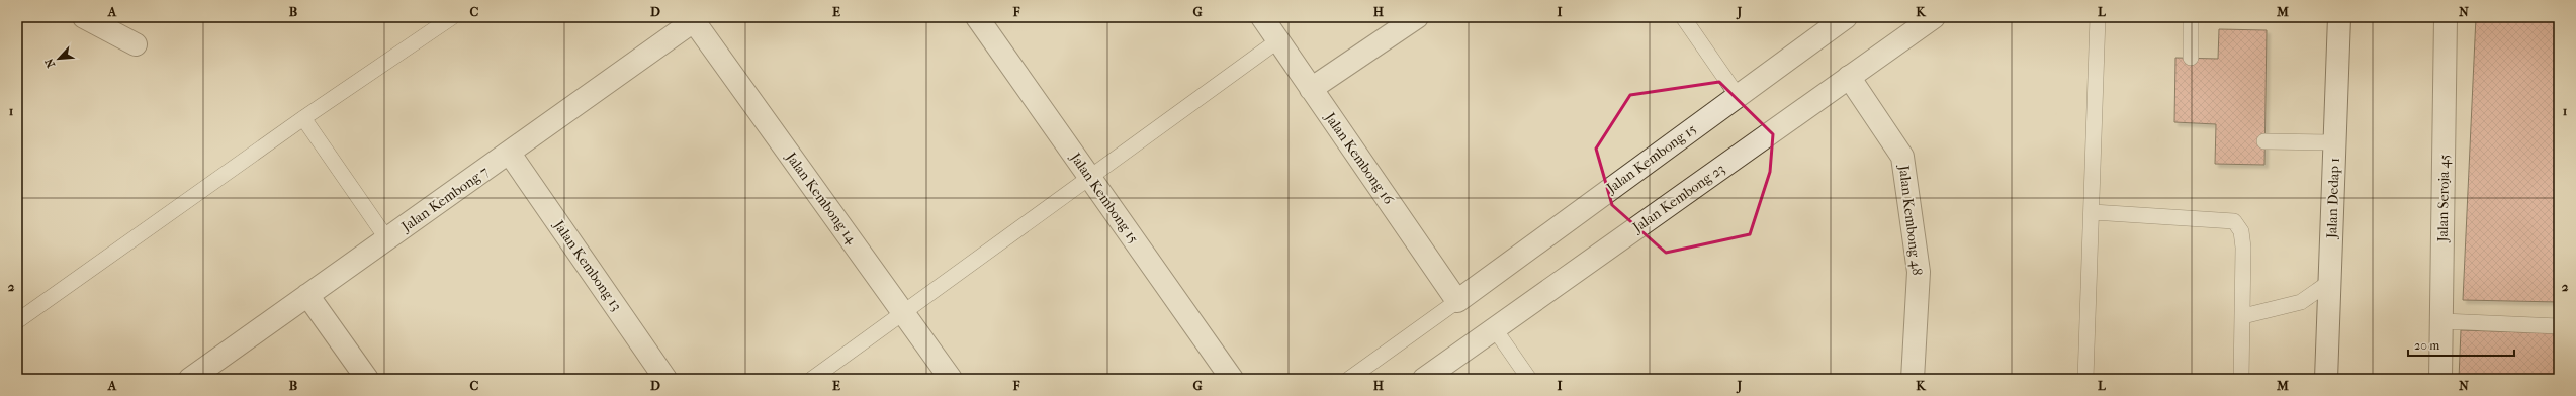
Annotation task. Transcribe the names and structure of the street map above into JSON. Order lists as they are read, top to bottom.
{
  "streets": {
    "street": [
      "Jalan Kembong 16",
      "Jalan Kembong 15",
      "Jalan Kembong 14",
      "Jalan Kembong 23",
      "Jalan Dedap 1",
      "Jalan Seroja 45",
      "Jalan Kembong 7",
      "Jalan Kembong 48",
      "Jalan Kembong 13"
    ]
  },
  "crossings": [
    ["Jalan Kembong 16", "Jalan Kembong 15"],
    ["Jalan Kembong 14", "Jalan Kembong 7"],
    ["Jalan Kembong 23", "Jalan Kembong 48"],
    ["Jalan Kembong 7", "Jalan Kembong 13"]
  ],
  "scale_bar": "20 m",
  "north": "bottom left",
  "grid": {
    "columns": [
      "A",
      "B",
      "C",
      "D",
      "E",
      "F",
      "G",
      "H",
      "I",
      "J",
      "K",
      "L",
      "M",
      "N"
    ],
    "rows": ["1", "2"]
  }
}
